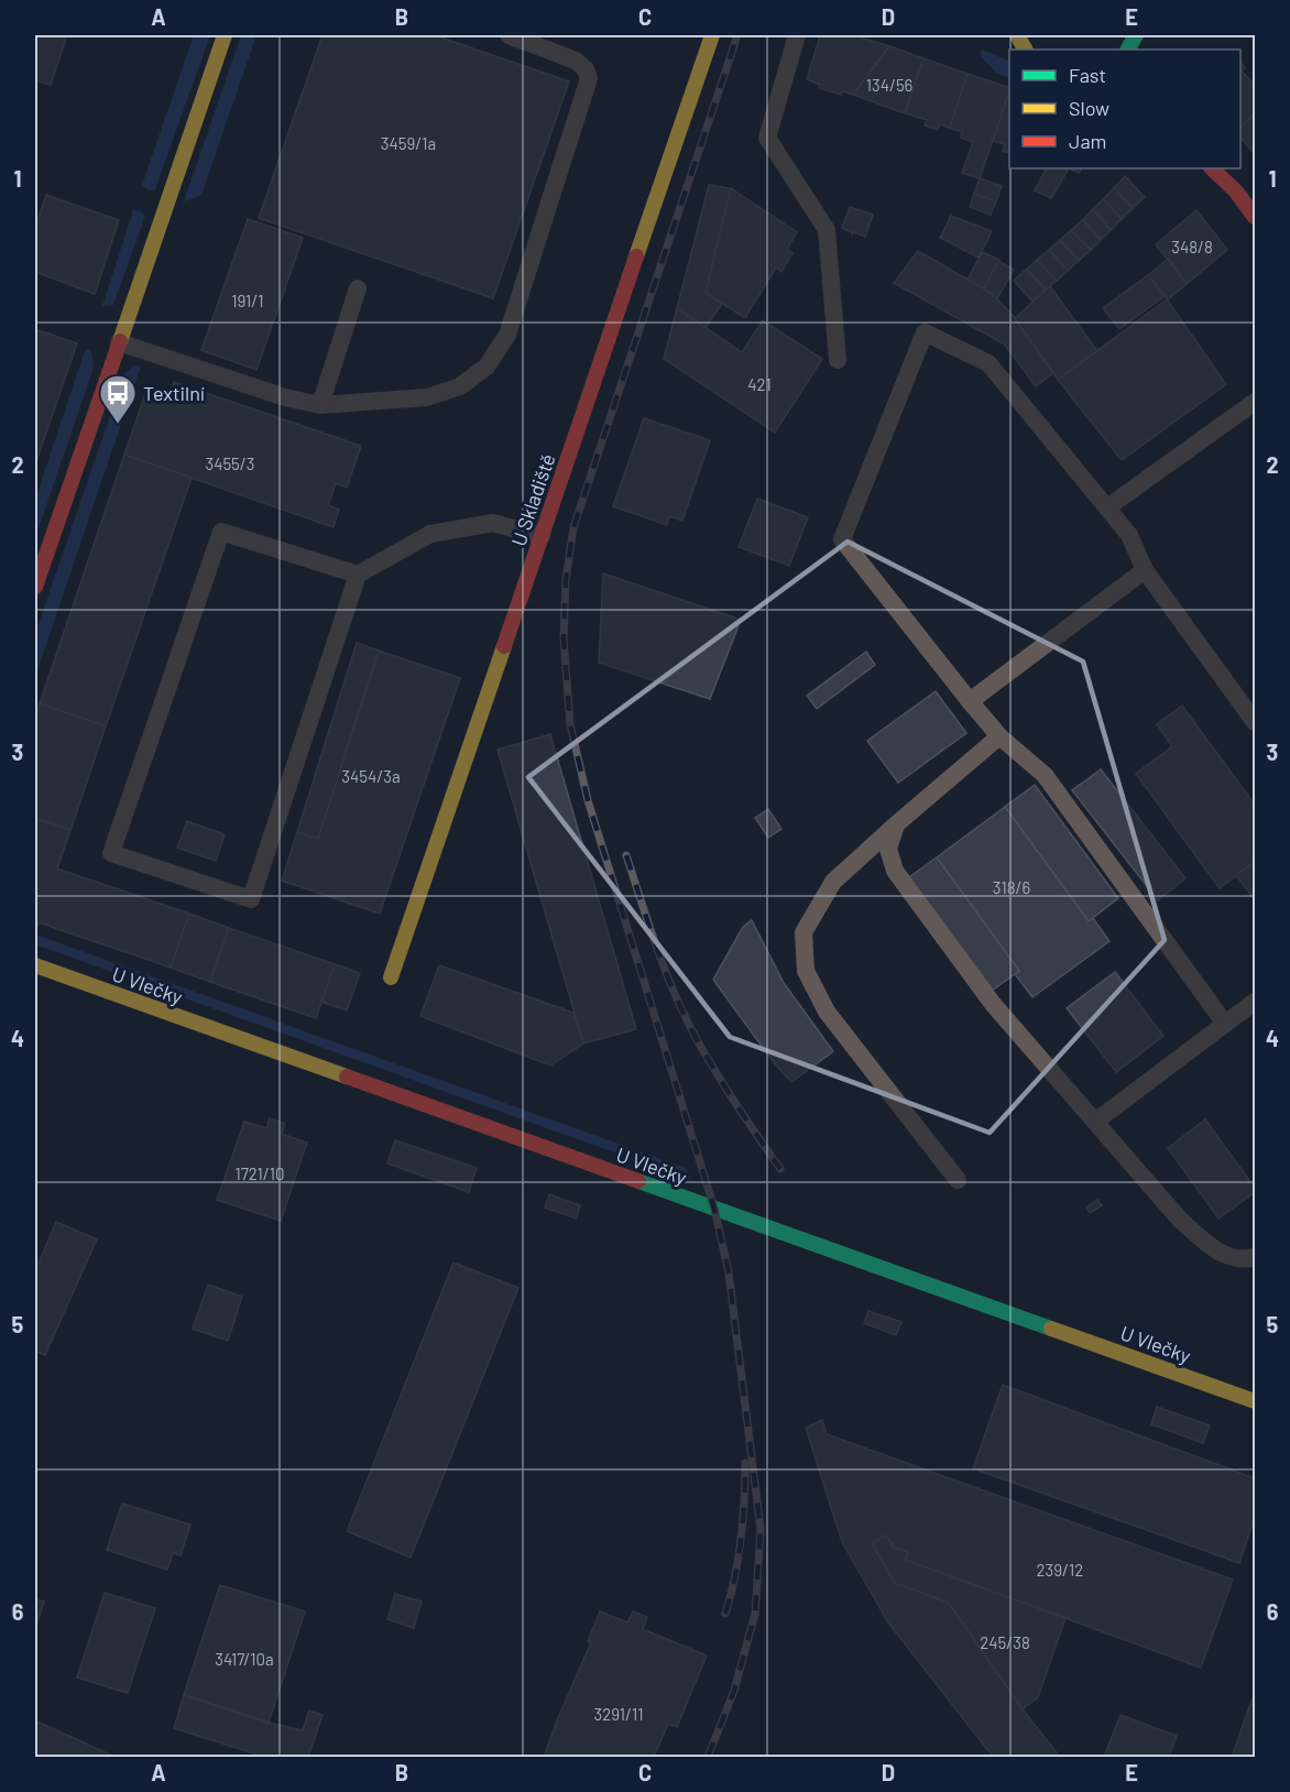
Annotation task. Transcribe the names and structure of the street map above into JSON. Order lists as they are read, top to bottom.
{
  "streets": {
    "street": ["U Skladiště", "U Vlečky"]
  },
  "places": {
    "bus stop": ["Textilní"]
  },
  "house_numbers": [
    "134/56",
    "3459/1a",
    "348/8",
    "191/1",
    "421",
    "3455/3",
    "3454/3a",
    "318/6",
    "1721/10",
    "239/12",
    "245/38",
    "3417/10a",
    "3291/11"
  ],
  "legend": ["Fast", "Slow", "Jam"],
  "grid": {
    "columns": [
      "A",
      "B",
      "C",
      "D",
      "E"
    ],
    "rows": [
      "1",
      "2",
      "3",
      "4",
      "5",
      "6"
    ]
  }
}
